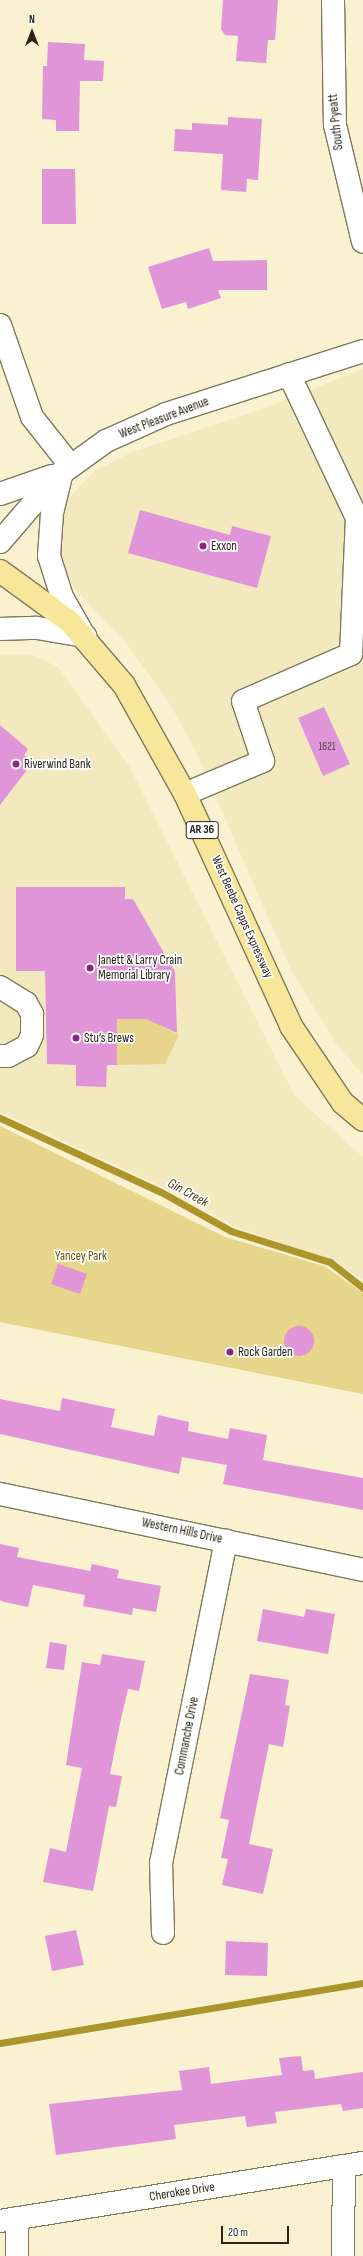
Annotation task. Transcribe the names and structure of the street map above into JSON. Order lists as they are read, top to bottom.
{
  "streets": {
    "main road": ["AR 36", "West Beebe Capps Expressway"],
    "street": [
      "South Pyeatt",
      "West Pleasure Avenue",
      "Western Hills Drive",
      "Commanche Drive",
      "Cherokee Drive"
    ]
  },
  "crossings": [
    ["Western Hills Drive", "Commanche Drive"]
  ],
  "water": ["Gin Creek"],
  "parks": ["Yancey Park"],
  "places": [
    "Exxon",
    "Riverwind Bank",
    "Janett & Larry Crain Memorial Library",
    "Stu’s Brews",
    "Rock Garden"
  ],
  "house_numbers": ["1621"],
  "scale_bar": "20 m",
  "north": "top"
}
